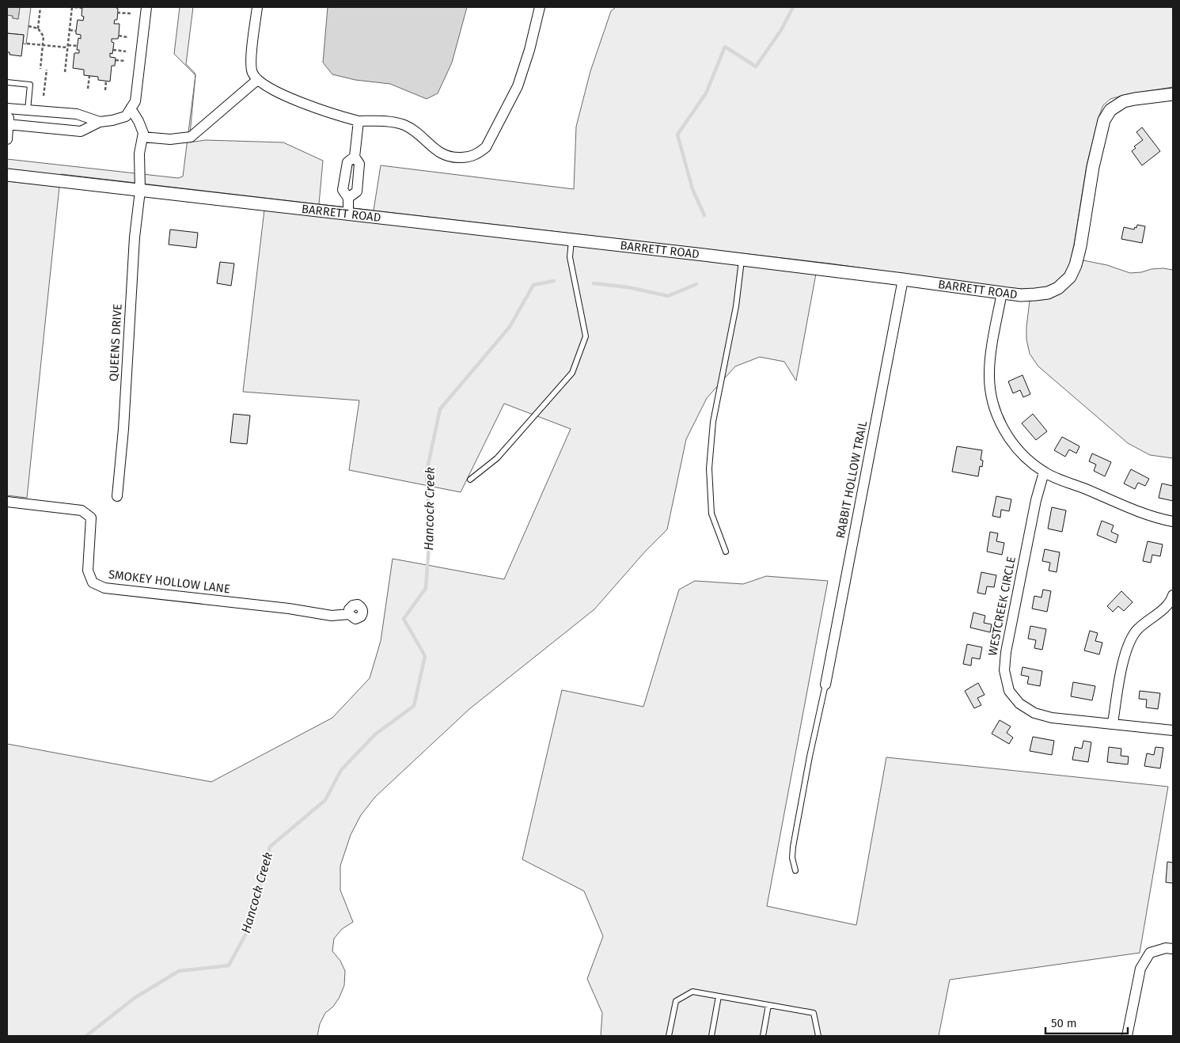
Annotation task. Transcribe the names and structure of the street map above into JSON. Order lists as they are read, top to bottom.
{
  "streets": {
    "street": [
      "BARRETT ROAD",
      "QUEENS DRIVE",
      "RABBIT HOLLOW TRAIL",
      "SMOKEY HOLLOW LANE",
      "WESTCREEK CIRCLE"
    ]
  },
  "crossings": [
    ["BARRETT ROAD", "QUEENS DRIVE"],
    ["BARRETT ROAD", "RABBIT HOLLOW TRAIL"]
  ],
  "water": ["Hancock Creek"],
  "scale_bar": "50 m"
}
